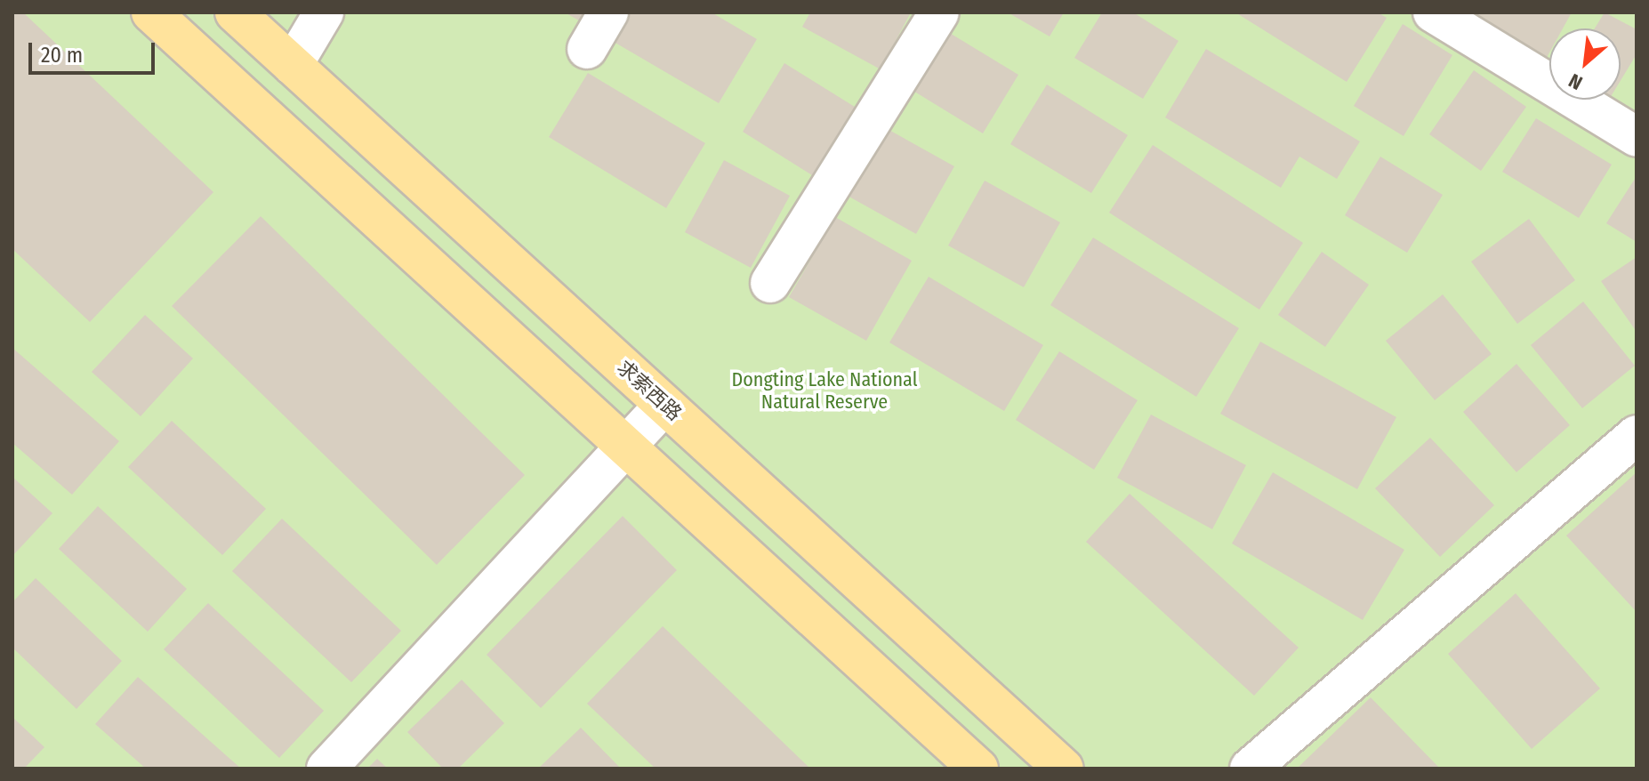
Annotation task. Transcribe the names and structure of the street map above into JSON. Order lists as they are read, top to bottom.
{
  "streets": {
    "main road": ["求索西路"]
  },
  "parks": ["Dongting Lake National Natural Reserve"],
  "scale_bar": "20 m",
  "north": "bottom left"
}
